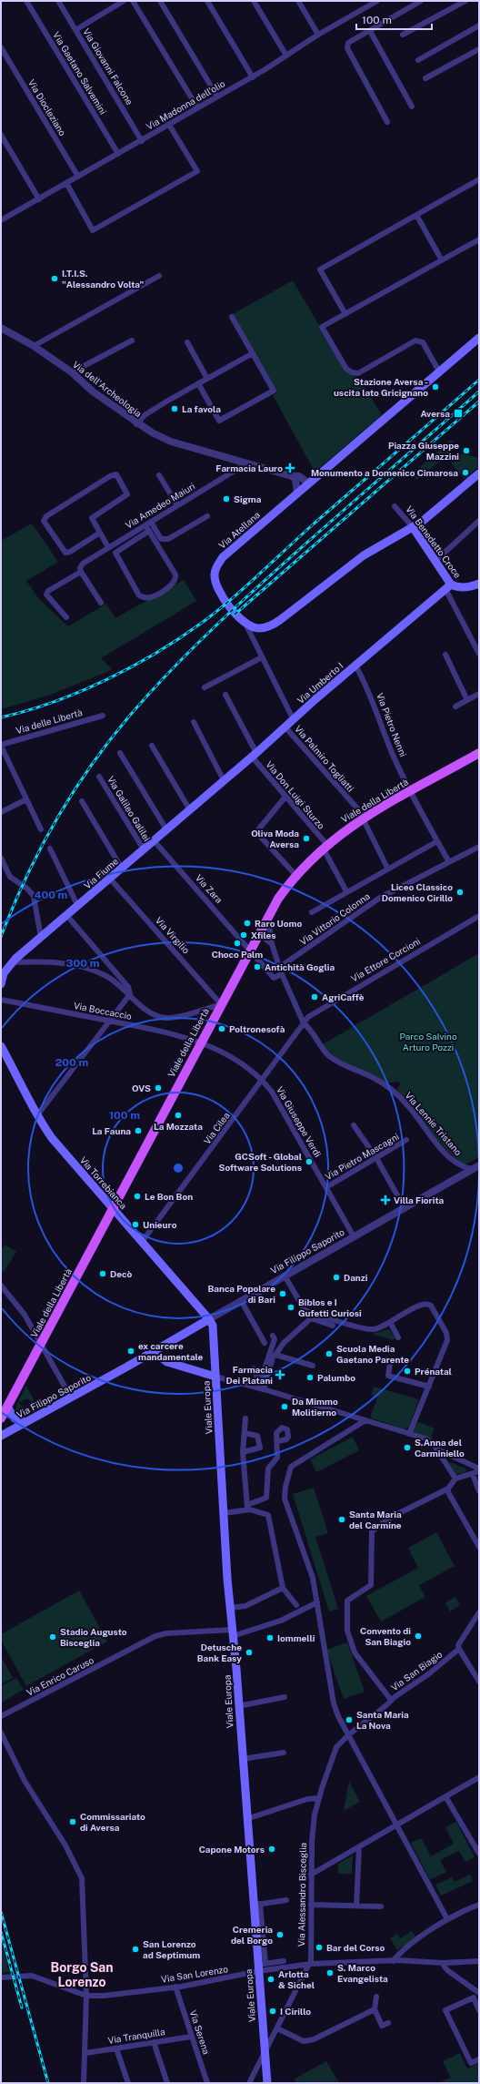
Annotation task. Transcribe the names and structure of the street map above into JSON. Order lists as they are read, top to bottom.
{
  "streets": {
    "main road": [
      "Via Atellana",
      "Via Benedetto Croce",
      "Via Umberto I",
      "Viale della Libertà",
      "Via Fiume",
      "Via Torrebianca",
      "Via Filippo Saporito",
      "Viale Europa"
    ],
    "street": [
      "Via Giovanni Falcone",
      "Via Gaetano Salvemini",
      "Via Madonna dell'olio",
      "Via Diocleziano",
      "Via dell'Archeologia",
      "Via Amedeo Maiuri",
      "Via delle Libertà",
      "Via Pietro Nenni",
      "Via Palmiro Togliatti",
      "Via Don Luigi Sturzo",
      "Via Galileo Galilei",
      "Via Zara",
      "Via Vittorio Colonna",
      "Via Virgilio",
      "Via Ettore Corcioni",
      "Via Boccaccio",
      "Via Giuseppe Verdi",
      "Via Lennie Tristano",
      "Via Cilea",
      "Via Pietro Mascagni",
      "Via San Biagio",
      "Via Enrico Caruso",
      "Via Alessandro Bisceglia",
      "Via San Lorenzo",
      "Via Serena",
      "Via Tranquilla"
    ]
  },
  "crossings": [
    ["Via Giovanni Falcone", "Via Madonna dell'olio"],
    ["Via Gaetano Salvemini", "Via Madonna dell'olio"],
    ["Via Madonna dell'olio", "Via Diocleziano"],
    ["Via dell'Archeologia", "Via Amedeo Maiuri"],
    ["Via dell'Archeologia", "Via Atellana"],
    ["Via Benedetto Croce", "Via Umberto I"],
    ["Via Umberto I", "Via Pietro Nenni"],
    ["Via Umberto I", "Via Palmiro Togliatti"],
    ["Via Umberto I", "Via Don Luigi Sturzo"],
    ["Via Umberto I", "Via Fiume"],
    ["Via Pietro Nenni", "Viale della Libertà"],
    ["Via Pietro Nenni", "Via Vittorio Colonna"],
    ["Via Palmiro Togliatti", "Viale della Libertà"],
    ["Via Don Luigi Sturzo", "Viale della Libertà"],
    ["Viale della Libertà", "Via Zara"],
    ["Viale della Libertà", "Via Virgilio"],
    ["Viale della Libertà", "Via Boccaccio"],
    ["Viale della Libertà", "Via Giuseppe Verdi"],
    ["Viale della Libertà", "Via Lennie Tristano"],
    ["Viale della Libertà", "Via Torrebianca"],
    ["Via Galileo Galilei", "Via Fiume"],
    ["Via Fiume", "Via Zara"],
    ["Via Fiume", "Via Virgilio"],
    ["Via Zara", "Via Lennie Tristano"],
    ["Via Vittorio Colonna", "Via Lennie Tristano"],
    ["Via Ettore Corcioni", "Via Lennie Tristano"],
    ["Via Ettore Corcioni", "Via Cilea"],
    ["Via Boccaccio", "Via Giuseppe Verdi"],
    ["Via Giuseppe Verdi", "Via Cilea"],
    ["Via Giuseppe Verdi", "Via Pietro Mascagni"],
    ["Via Giuseppe Verdi", "Via Filippo Saporito"],
    ["Via Lennie Tristano", "Via Cilea"],
    ["Via Lennie Tristano", "Via Filippo Saporito"],
    ["Via Cilea", "Via Torrebianca"],
    ["Via Torrebianca", "Via Filippo Saporito"],
    ["Via Torrebianca", "Viale Europa"],
    ["Via Filippo Saporito", "Viale Europa"],
    ["Viale Europa", "Via Enrico Caruso"],
    ["Viale Europa", "Via San Lorenzo"],
    ["Via San Biagio", "Via Alessandro Bisceglia"],
    ["Via Alessandro Bisceglia", "Via San Lorenzo"],
    ["Via San Lorenzo", "Via Serena"],
    ["Via Serena", "Via Tranquilla"]
  ],
  "districts": ["Borgo San Lorenzo"],
  "parks": ["Parco Salvino Arturo Pozzi"],
  "places": {
    "other": [
      "I.T.I.S. \"Alessandro Volta\"",
      "Stazione Aversa - uscita lato Gricignano",
      "La favola",
      "Piazza Giuseppe Mazzini",
      "Monumento a Domenico Cimarosa",
      "Sigma",
      "Oliva Moda Aversa",
      "Liceo Classico Domenico Cirillo",
      "Raro Uomo",
      "Xfiles",
      "Choco Palm",
      "Antichità Goglia",
      "AgriCaffè",
      "Poltronesofà",
      "OVS",
      "La Mozzata",
      "La Fauna",
      "GCSoft - Global Software Solutions",
      "Le Bon Bon",
      "Unieuro",
      "Decò",
      "Danzi",
      "Banca Popolare di Bari",
      "Biblos e I Gufetti Curiosi",
      "ex carcere mandamentale",
      "Scuola Media Gaetano Parente",
      "Prénatal",
      "Palumbo",
      "Da Mimmo Molitierno",
      "S.Anna del Carminiello",
      "Santa Maria del Carmine",
      "Convento di San Biagio",
      "Stadio Augusto Bisceglia",
      "Iommelli",
      "Detusche Bank Easy",
      "Santa Maria La Nova",
      "Commissariato di Aversa",
      "Capone Motors",
      "Cremeria del Borgo",
      "Bar del Corso",
      "San Lorenzo ad Septimum",
      "S. Marco Evangelista",
      "Arlotta & Sichel",
      "I Cirillo"
    ],
    "transit": ["Aversa"],
    "health": ["Farmacia Lauro", "Villa Fiorita", "Farmacia Dei Platani"]
  },
  "scale_bar": "100 m",
  "rings": [
    "400 m",
    "300 m",
    "200 m",
    "100 m"
  ]
}
